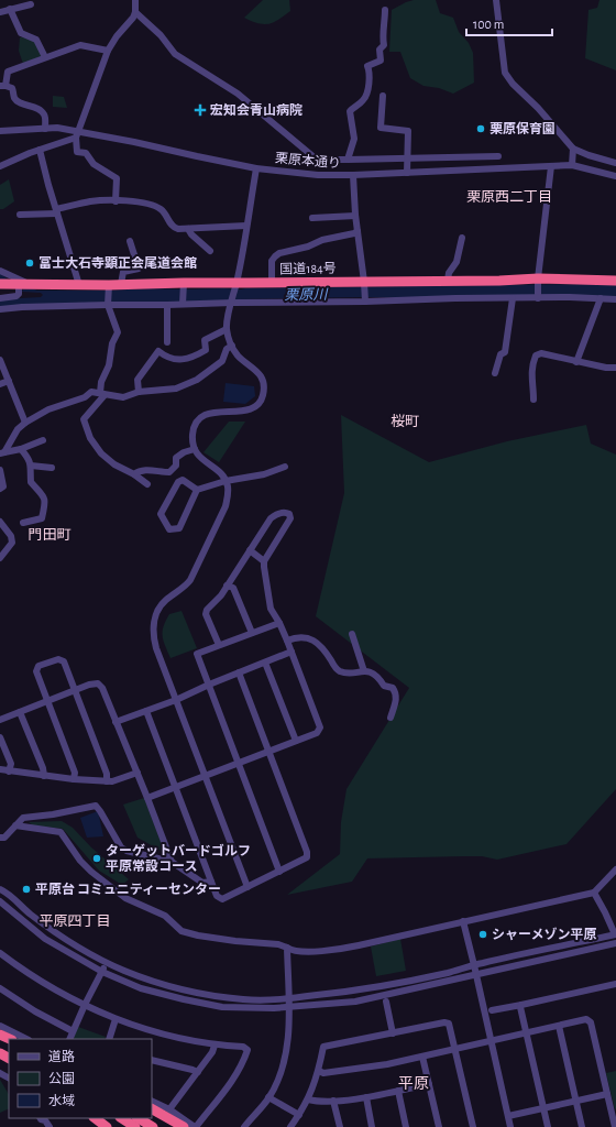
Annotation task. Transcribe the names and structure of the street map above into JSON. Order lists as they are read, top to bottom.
{
  "streets": {
    "highway": ["国道184号"],
    "street": ["栗原本通り"]
  },
  "districts": [
    "栗原西二丁目",
    "桜町",
    "門田町",
    "平原四丁目",
    "平原"
  ],
  "water": ["栗原川"],
  "places": {
    "health": ["宏知会青山病院"],
    "other": [
      "栗原保育園",
      "冨士大石寺顕正会尾道会館",
      "ターゲットバードゴルフ 平原常設コース",
      "平原台 コミュニティーセンター",
      "シャーメゾン平原"
    ]
  },
  "legend": ["道路", "公園", "水域"],
  "scale_bar": "100 m"
}
